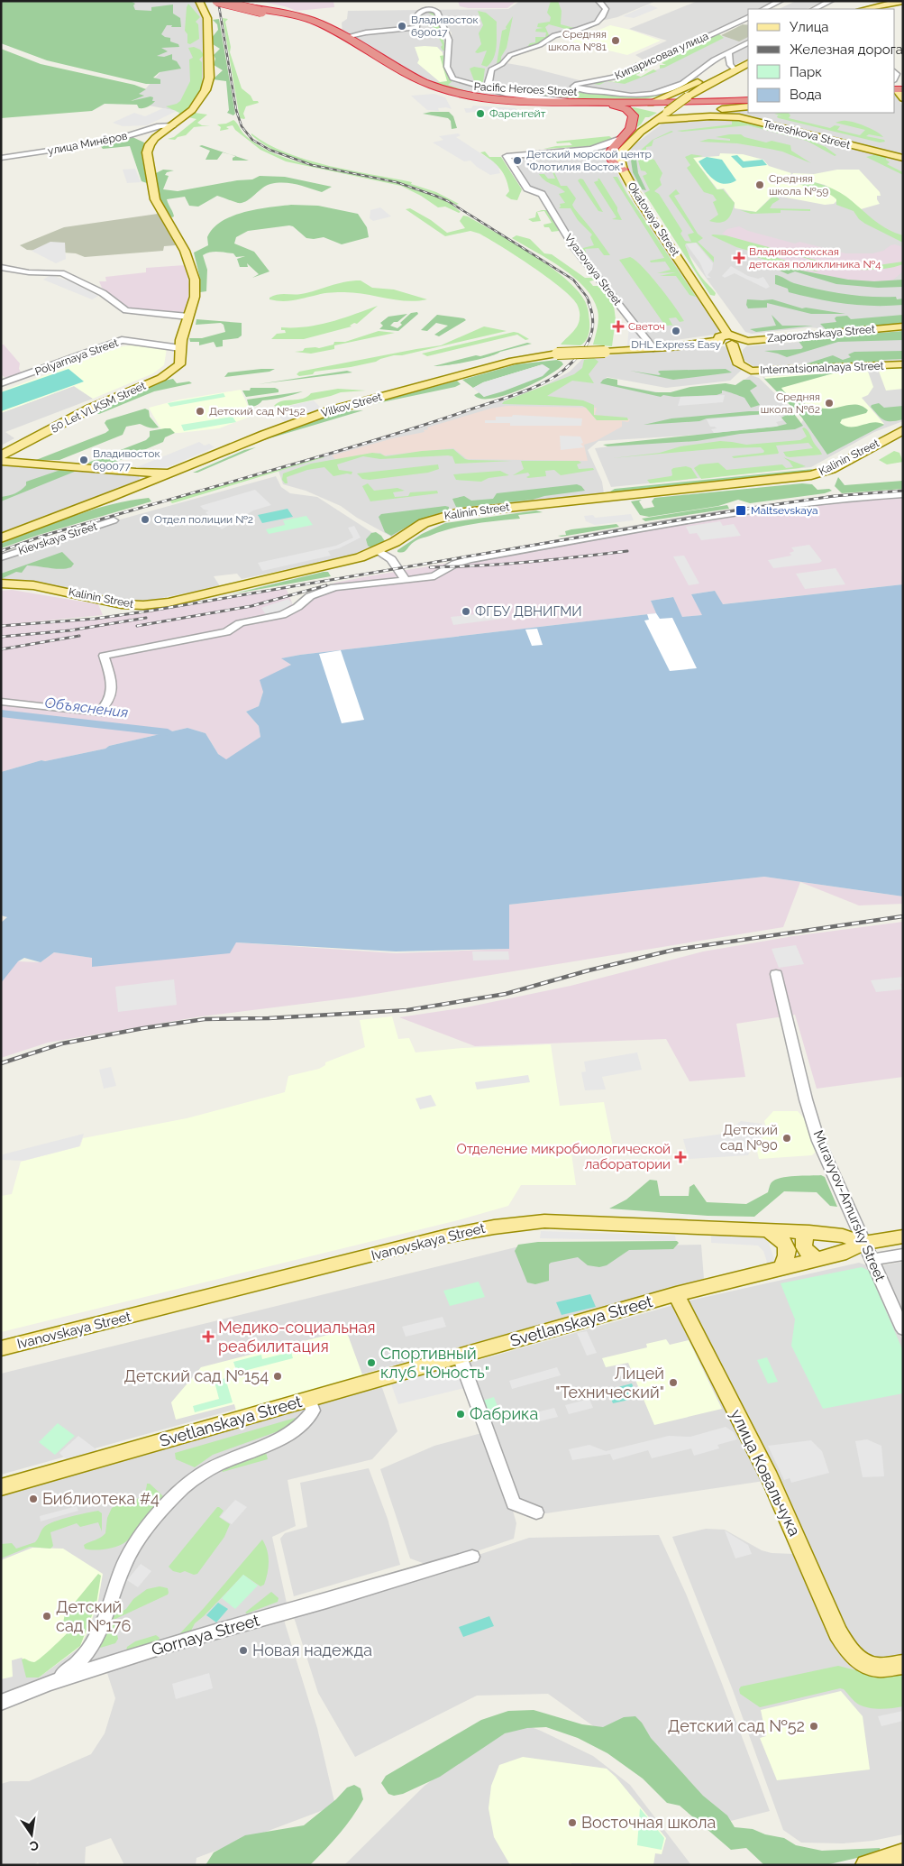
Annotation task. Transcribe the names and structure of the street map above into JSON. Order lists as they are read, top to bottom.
{
  "streets": {
    "highway": ["Pacific Heroes Street"],
    "main road": [
      "Tereshkova Street",
      "Okatovaya Street",
      "Zaporozhskaya Street",
      "Internatsionalnaya Street",
      "Vilkov Street",
      "50 Let VLKSM Street",
      "Kalinin Street",
      "Ivanovskaya Street",
      "Svetlanskaya Street",
      "улица Ковальчука"
    ],
    "street": [
      "Кипарисовая улица",
      "улица Минёров",
      "Vyazovaya Street",
      "Polyarnaya Street",
      "Kievskaya Street",
      "Muravyov-Amursky Street",
      "Gornaya Street"
    ]
  },
  "crossings": [
    ["Pacific Heroes Street", "Tereshkova Street"],
    ["Pacific Heroes Street", "Okatovaya Street"],
    ["Tereshkova Street", "Okatovaya Street"],
    ["улица Минёров", "50 Let VLKSM Street"],
    ["Okatovaya Street", "Zaporozhskaya Street"],
    ["Okatovaya Street", "Internatsionalnaya Street"],
    ["Vyazovaya Street", "Vilkov Street"],
    ["Zaporozhskaya Street", "Internatsionalnaya Street"],
    ["Polyarnaya Street", "50 Let VLKSM Street"],
    ["Muravyov-Amursky Street", "Ivanovskaya Street"],
    ["Muravyov-Amursky Street", "Svetlanskaya Street"],
    ["Ivanovskaya Street", "Svetlanskaya Street"],
    ["Svetlanskaya Street", "улица Ковальчука"]
  ],
  "water": ["Объяснения"],
  "places": {
    "other": [
      "Владивосток 690017",
      "Средняя школа №81",
      "Фаренгейт",
      "Детский морской центр \"Флотилия Восток\"",
      "Средняя школа №59",
      "DHL Express Easy",
      "Средняя школа №62",
      "Детский сад №152",
      "Владивосток 690077",
      "Отдел полиции №2",
      "ФГБУ ДВНИГМИ",
      "Детский сад №90",
      "Спортивный клуб \"Юность\"",
      "Детский сад №154",
      "Лицей \"Технический\"",
      "Фабрика",
      "Библиотека #4",
      "Детский сад №176",
      "Новая надежда",
      "Детский сад №52",
      "Восточная школа"
    ],
    "health": [
      "Владивостокская детская поликлиника №4",
      "Светоч",
      "Отделение микробиологической лаборатории",
      "Медико-социальная реабилитация"
    ],
    "transit": ["Maltsevskaya"]
  },
  "legend": [
    "Улица",
    "Железная дорога",
    "Парк",
    "Вода"
  ],
  "north": "bottom"
}
